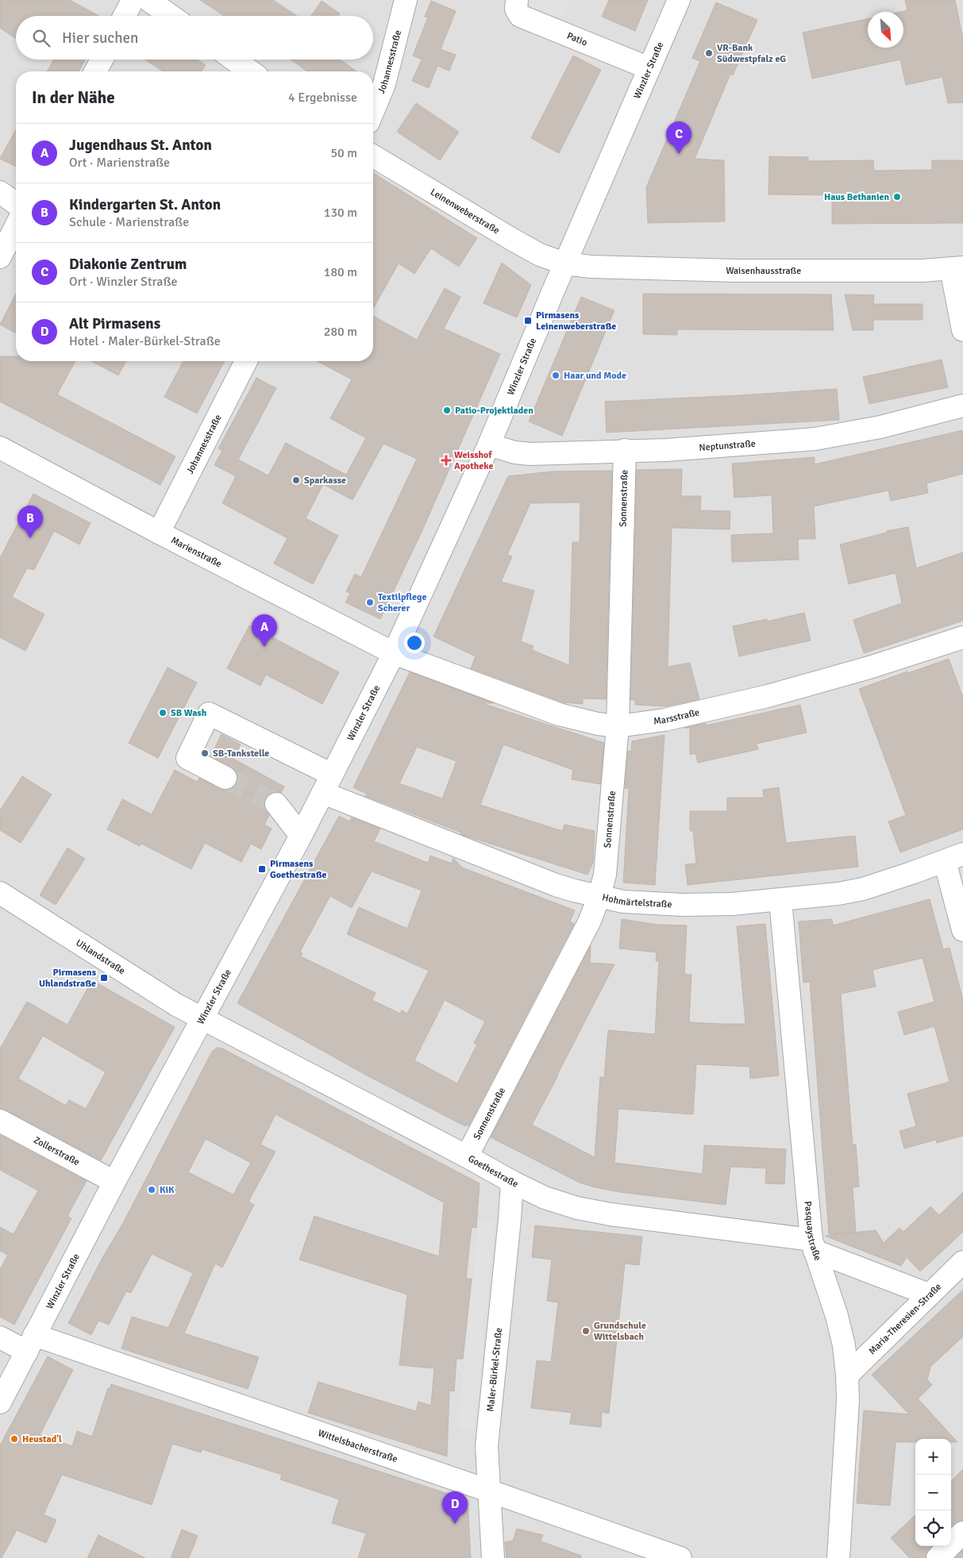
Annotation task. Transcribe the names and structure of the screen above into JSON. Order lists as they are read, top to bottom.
{
  "streets": {
    "street": [
      "Patio",
      "Johannesstraße",
      "Winzler Straße",
      "Leinenweberstraße",
      "Waisenhausstraße",
      "Neptunstraße",
      "Sonnenstraße",
      "Marienstraße",
      "Marsstraße",
      "Hohmärtelstraße",
      "Uhlandstraße",
      "Zollerstraße",
      "Goethestraße",
      "Pasquaystraße",
      "Maria-Theresien-Straße",
      "Maler-Bürkel-Straße",
      "Wittelsbacherstraße"
    ]
  },
  "crossings": [
    ["Patio", "Winzler Straße"],
    ["Johannesstraße", "Marienstraße"],
    ["Winzler Straße", "Leinenweberstraße"],
    ["Winzler Straße", "Waisenhausstraße"],
    ["Winzler Straße", "Neptunstraße"],
    ["Winzler Straße", "Marienstraße"],
    ["Winzler Straße", "Marsstraße"],
    ["Winzler Straße", "Hohmärtelstraße"],
    ["Winzler Straße", "Uhlandstraße"],
    ["Winzler Straße", "Zollerstraße"],
    ["Winzler Straße", "Goethestraße"],
    ["Winzler Straße", "Wittelsbacherstraße"],
    ["Leinenweberstraße", "Waisenhausstraße"],
    ["Neptunstraße", "Sonnenstraße"],
    ["Sonnenstraße", "Marsstraße"],
    ["Sonnenstraße", "Hohmärtelstraße"],
    ["Sonnenstraße", "Goethestraße"],
    ["Marienstraße", "Marsstraße"],
    ["Hohmärtelstraße", "Pasquaystraße"],
    ["Uhlandstraße", "Goethestraße"],
    ["Goethestraße", "Pasquaystraße"],
    ["Goethestraße", "Maria-Theresien-Straße"],
    ["Goethestraße", "Maler-Bürkel-Straße"],
    ["Pasquaystraße", "Maria-Theresien-Straße"],
    ["Maler-Bürkel-Straße", "Wittelsbacherstraße"]
  ],
  "places": {
    "other": [
      "VR-Bank Südwestpfalz eG",
      "Haus Bethanien",
      "Haar und Mode",
      "Patio-Projektladen",
      "Sparkasse",
      "Textilpflege Scherer",
      "SB Wash",
      "SB-Tankstelle",
      "KiK",
      "Grundschule Wittelsbach",
      "Heustad'l"
    ],
    "transit": ["Pirmasens Leinenweberstraße", "Pirmasens Goethestraße", "Pirmasens Uhlandstraße"],
    "health": ["Weisshof Apotheke"]
  },
  "north": "bottom right",
  "page": {
    "search": "Hier suchen",
    "heading": ["In der Nähe", "4 Ergebnisse"],
    "pins": [
      "C",
      "B",
      "A",
      "D"
    ],
    "list": [
      {
        "mark": "A",
        "name": "Jugendhaus St. Anton",
        "note": "Ort · Marienstraße",
        "value": "50 m"
      },
      {
        "mark": "B",
        "name": "Kindergarten St. Anton",
        "note": "Schule · Marienstraße",
        "value": "130 m"
      },
      {
        "mark": "C",
        "name": "Diakonie Zentrum",
        "note": "Ort · Winzler Straße",
        "value": "180 m"
      },
      {
        "mark": "D",
        "name": "Alt Pirmasens",
        "note": "Hotel · Maler-Bürkel-Straße",
        "value": "280 m"
      }
    ],
    "map_buttons": ["+", "−"]
  }
}
